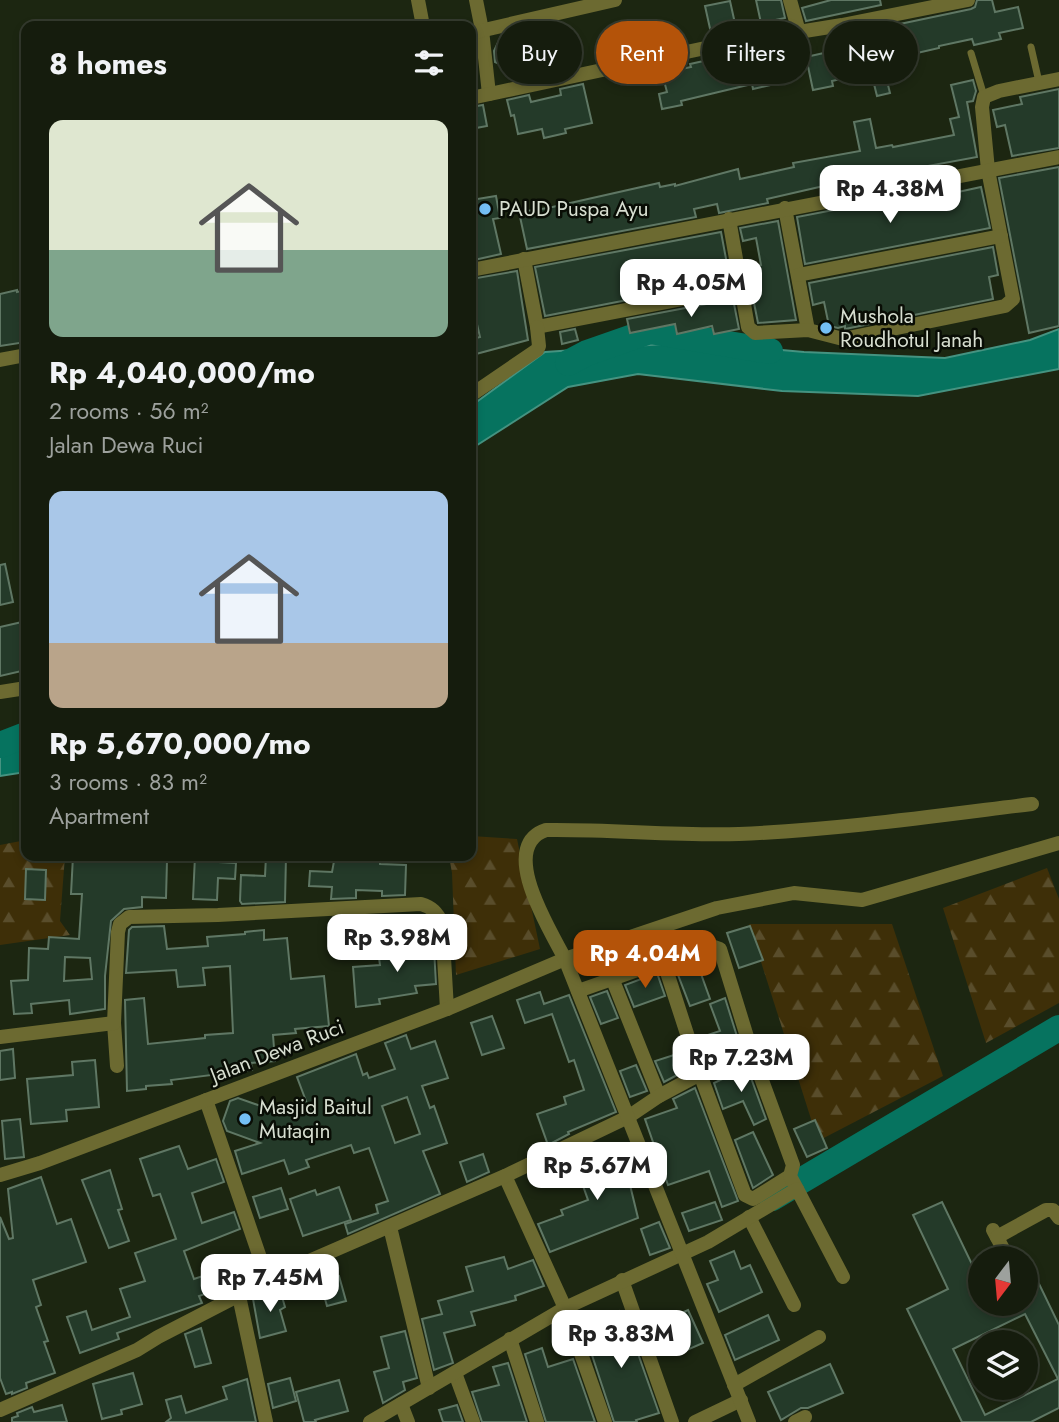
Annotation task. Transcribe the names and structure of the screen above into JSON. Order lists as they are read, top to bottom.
{
  "streets": {
    "street": ["Jalan Dewa Ruci"]
  },
  "places": ["PAUD Puspa Ayu", "Mushola Roudhotul Janah", "Masjid Baitul Mutaqin"],
  "north": "bottom",
  "page": {
    "chip": [
      "Buy",
      "Rent",
      "Filters",
      "New"
    ],
    "heading": "8 homes",
    "list": [
      {
        "name": "Rp 4,040,000/mo",
        "note": "2 rooms · 56 m² · Jalan Dewa Ruci"
      },
      {
        "name": "Rp 5,670,000/mo",
        "note": "3 rooms · 83 m² · Apartment"
      }
    ],
    "price": [
      "Rp 4.38M",
      "Rp 4.05M",
      "Rp 3.98M",
      "Rp 4.04M",
      "Rp 7.23M",
      "Rp 5.67M",
      "Rp 7.45M",
      "Rp 3.83M"
    ]
  }
}
